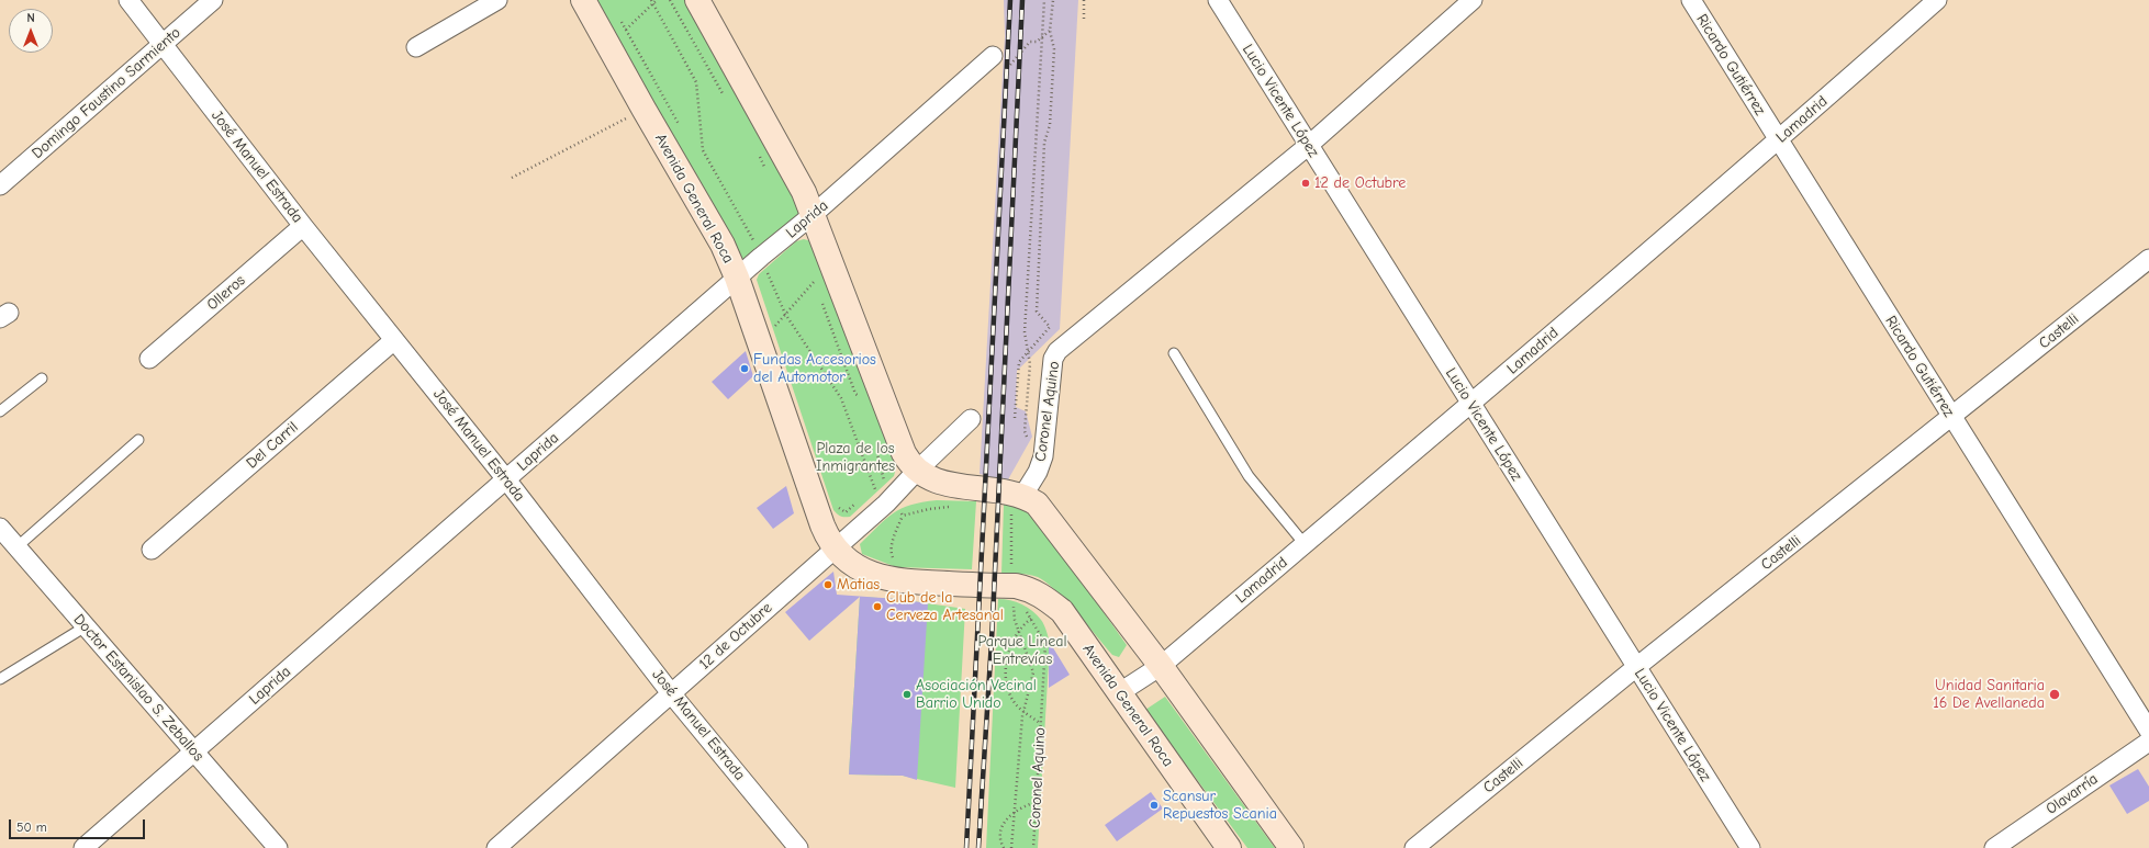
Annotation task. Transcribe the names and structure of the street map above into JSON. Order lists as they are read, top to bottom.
{
  "streets": {
    "main road": ["Avenida General Roca"],
    "street": [
      "Ricardo Gutiérrez",
      "Domingo Faustino Sarmiento",
      "Lucio Vicente López",
      "Lamadrid",
      "José Manuel Estrada",
      "Laprida",
      "Olleros",
      "Castelli",
      "Coronel Aquino",
      "Del Carril",
      "12 de Octubre",
      "Doctor Estanislao S. Zeballos",
      "Olavarría"
    ]
  },
  "crossings": [
    ["Ricardo Gutiérrez", "Lamadrid"],
    ["Ricardo Gutiérrez", "Castelli"],
    ["Domingo Faustino Sarmiento", "José Manuel Estrada"],
    ["Lucio Vicente López", "Lamadrid"],
    ["Lucio Vicente López", "Castelli"],
    ["Lucio Vicente López", "Coronel Aquino"],
    ["Lamadrid", "Avenida General Roca"],
    ["José Manuel Estrada", "Laprida"],
    ["José Manuel Estrada", "Olleros"],
    ["José Manuel Estrada", "Del Carril"],
    ["José Manuel Estrada", "12 de Octubre"],
    ["Avenida General Roca", "Laprida"],
    ["Avenida General Roca", "12 de Octubre"],
    ["Laprida", "Doctor Estanislao S. Zeballos"]
  ],
  "parks": ["Plaza de los Inmigrantes", "Parque Lineal Entrevías"],
  "places": [
    "12 de Octubre",
    "Fundas Accesorios del Automotor",
    "Matias",
    "Club de la Cerveza Artesanal",
    "Asociación Vecinal Barrio Unido",
    "Unidad Sanitaria 16 De Avellaneda",
    "Scansur Repuestos Scania"
  ],
  "scale_bar": "50 m",
  "north": "top"
}
